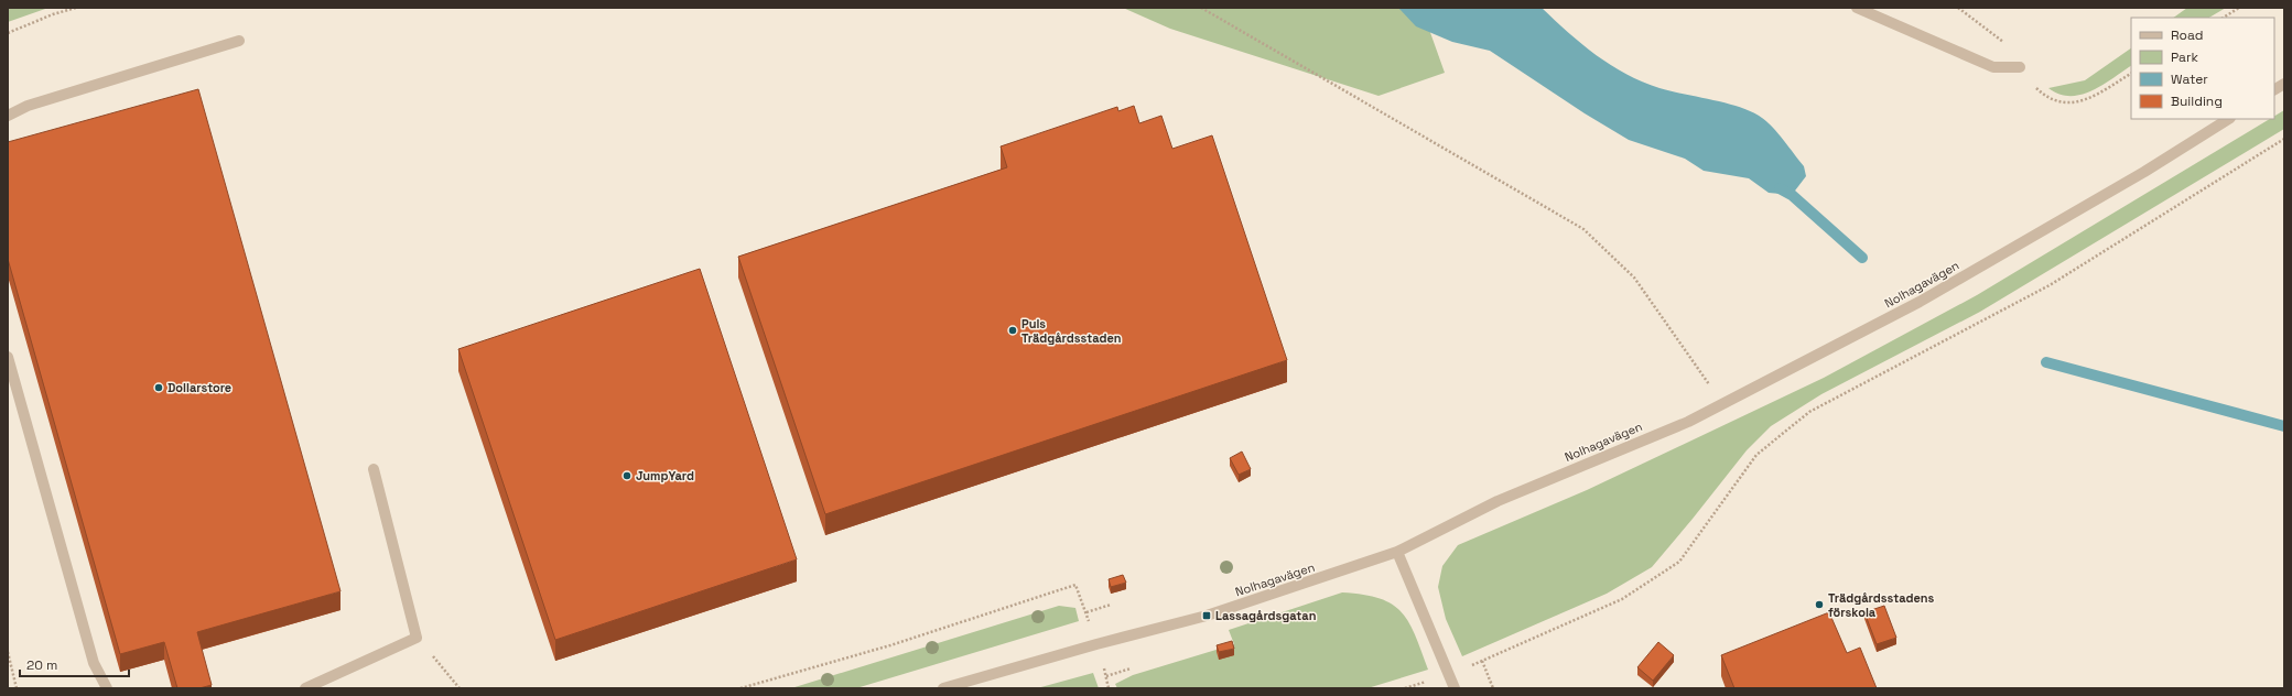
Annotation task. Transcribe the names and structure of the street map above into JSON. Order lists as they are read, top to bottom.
{
  "streets": {
    "street": ["Nolhagavägen"]
  },
  "places": {
    "other": [
      "Puls Trädgårdsstaden",
      "Dollarstore",
      "JumpYard",
      "Trädgårdsstadens förskola"
    ],
    "transit": ["Lassagårdsgatan"]
  },
  "legend": [
    "Road",
    "Park",
    "Water",
    "Building"
  ],
  "scale_bar": "20 m"
}
